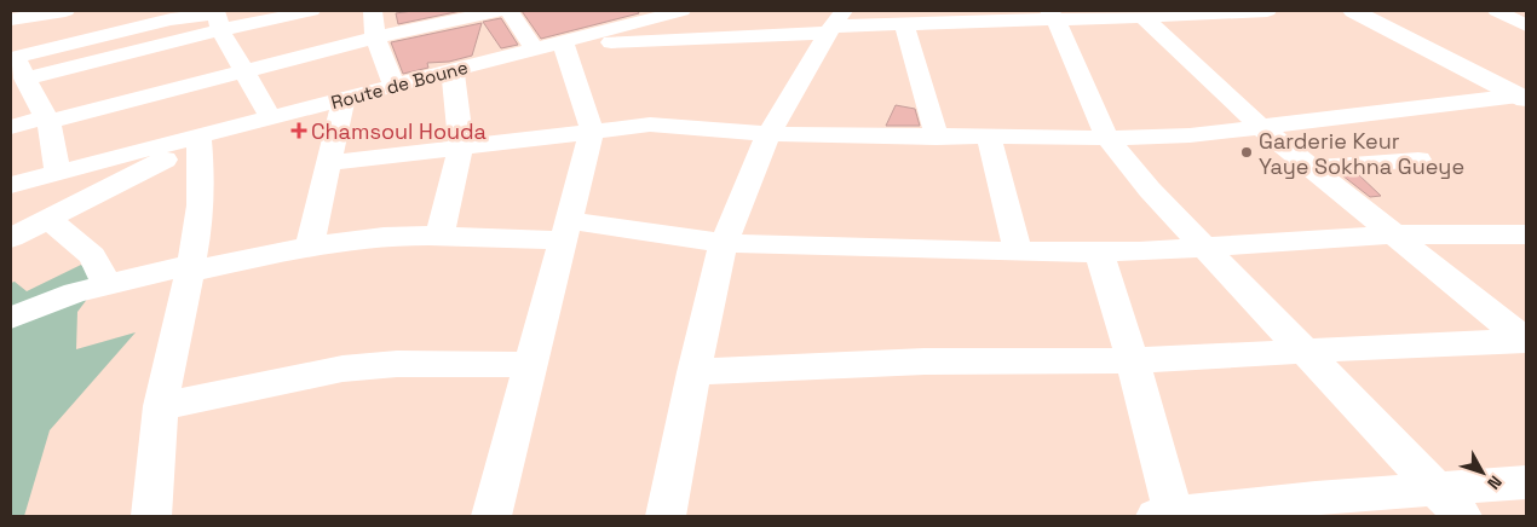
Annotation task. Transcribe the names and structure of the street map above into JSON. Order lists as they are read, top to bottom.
{
  "streets": {
    "street": ["Route de Boune"]
  },
  "places": {
    "health": ["Chamsoul Houda"],
    "other": ["Garderie Keur Yaye Sokhna Gueye"]
  },
  "north": "bottom right"
}
